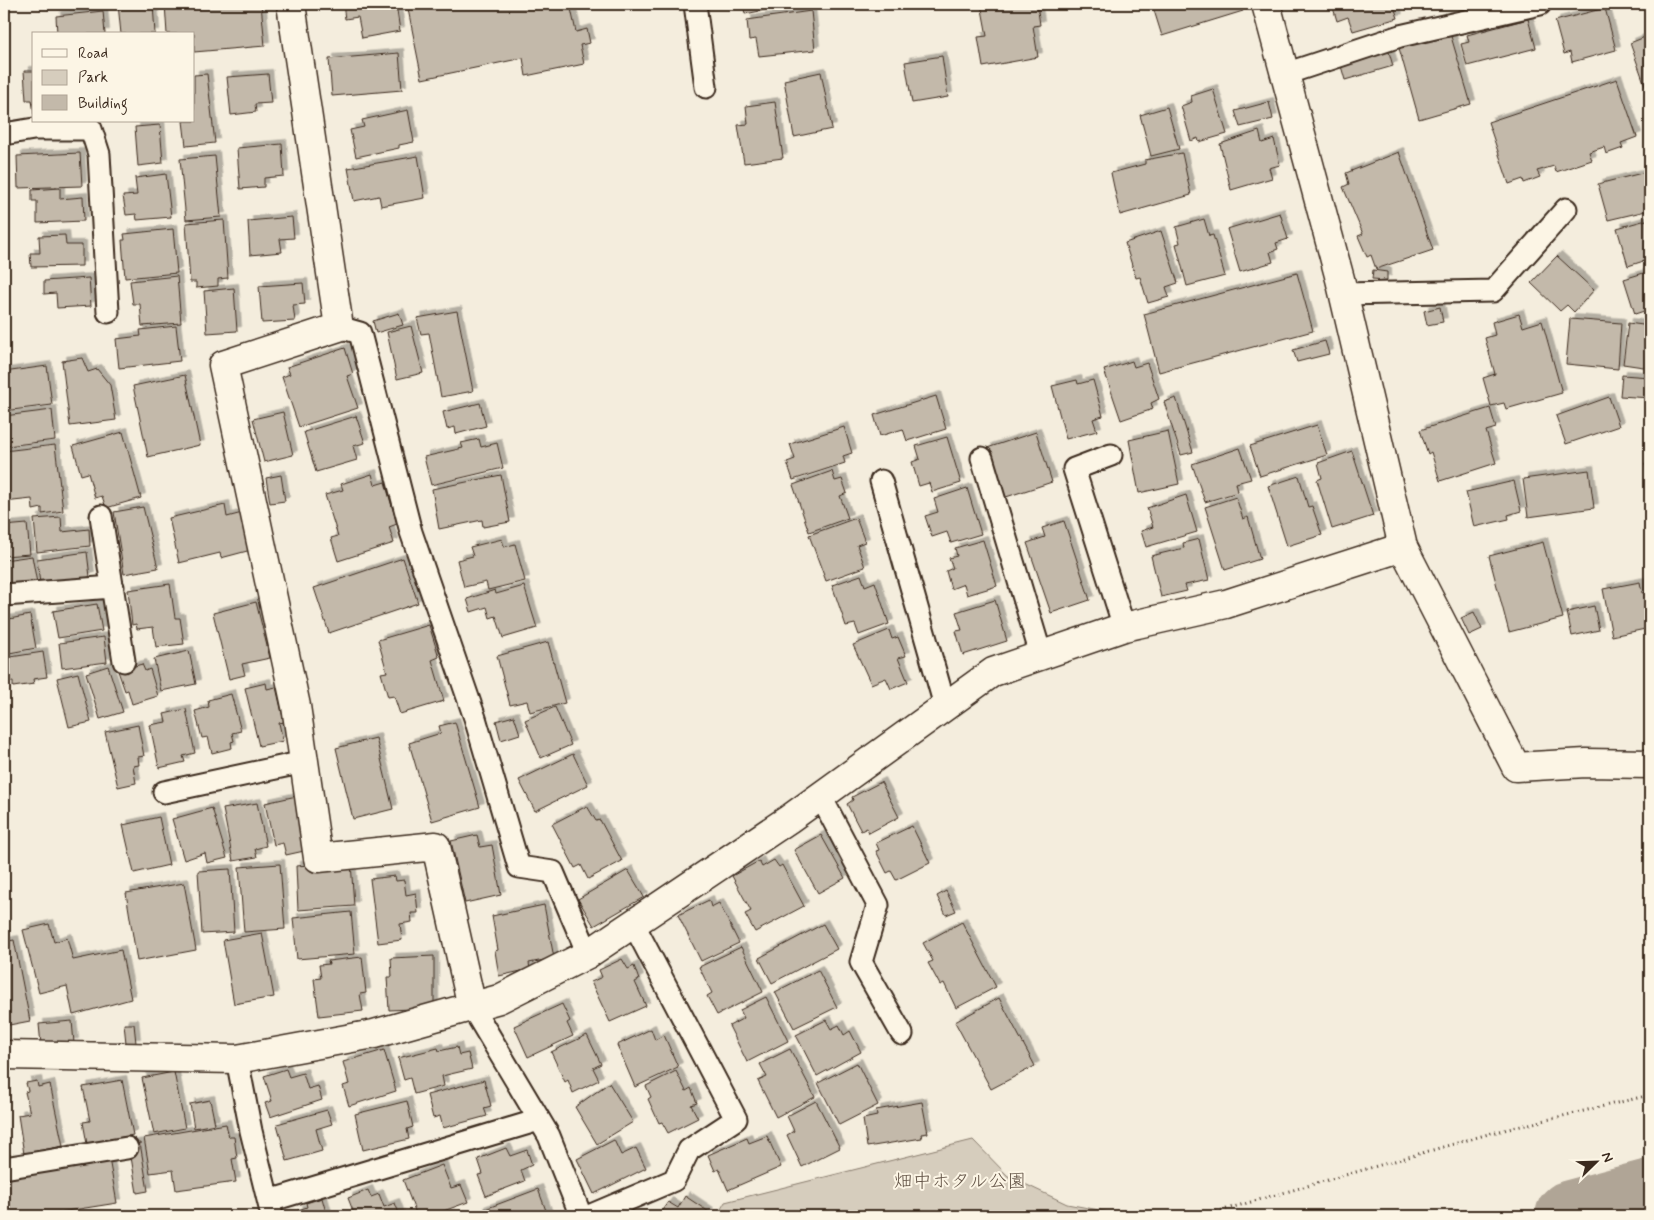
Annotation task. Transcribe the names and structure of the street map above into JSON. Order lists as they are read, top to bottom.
{
  "parks": ["畑中ホタル公園"],
  "legend": ["Road", "Park", "Building"],
  "north": "top right"
}
